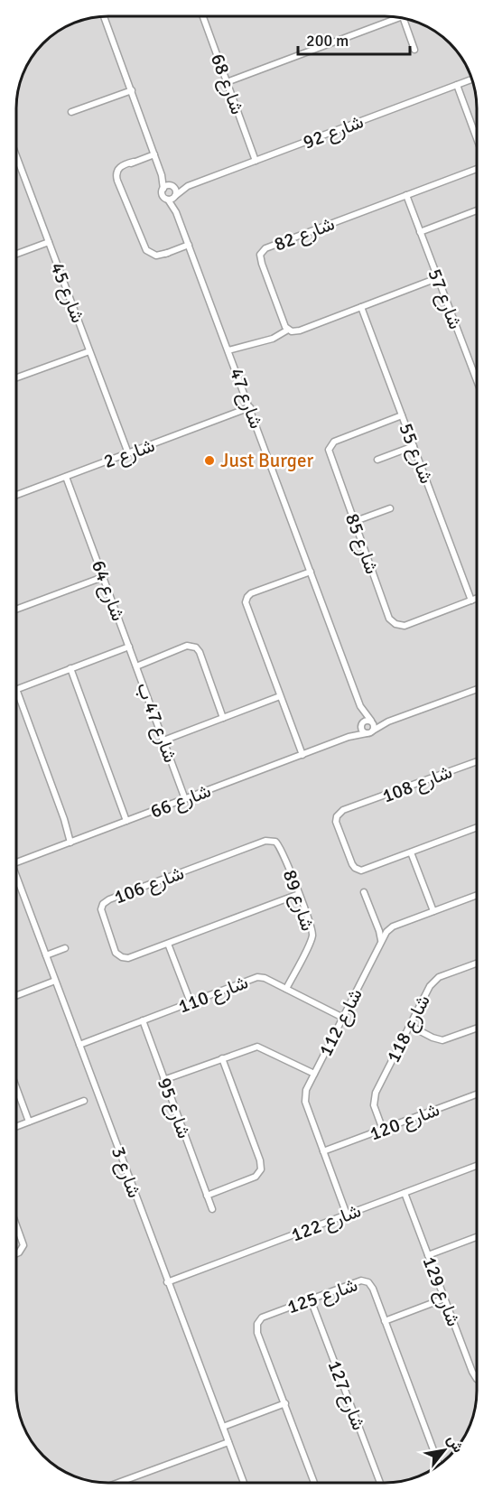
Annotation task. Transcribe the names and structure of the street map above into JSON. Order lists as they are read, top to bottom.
{
  "streets": {
    "street": [
      "شارع 68",
      "شارع 92",
      "شارع 82",
      "شارع 45",
      "شارع 57",
      "شارع 47",
      "شارع 2",
      "شارع 55",
      "شارع 85",
      "شارع 64",
      "شارع 47 ب",
      "شارع 108",
      "شارع 66",
      "شارع 106",
      "شارع 89",
      "شارع 110",
      "شارع 112",
      "شارع 118",
      "شارع 95",
      "شارع 120",
      "شارع 3",
      "شارع 122",
      "شارع 129",
      "شارع 125",
      "شارع 127"
    ]
  },
  "crossings": [
    ["شارع 68", "شارع 92"],
    ["شارع 92", "شارع 47"],
    ["شارع 82", "شارع 57"],
    ["شارع 45", "شارع 2"],
    ["شارع 47", "شارع 2"],
    ["شارع 47", "شارع 66"],
    ["شارع 2", "شارع 64"],
    ["شارع 55", "شارع 85"],
    ["شارع 64", "شارع 47 ب"],
    ["شارع 47 ب", "شارع 66"],
    ["شارع 106", "شارع 89"],
    ["شارع 89", "شارع 110"],
    ["شارع 110", "شارع 112"],
    ["شارع 110", "شارع 95"],
    ["شارع 110", "شارع 3"],
    ["شارع 112", "شارع 120"],
    ["شارع 112", "شارع 122"],
    ["شارع 118", "شارع 120"],
    ["شارع 3", "شارع 122"],
    ["شارع 122", "شارع 129"],
    ["شارع 125", "شارع 127"]
  ],
  "places": ["Just Burger"],
  "scale_bar": "200 m",
  "north": "top right"
}
